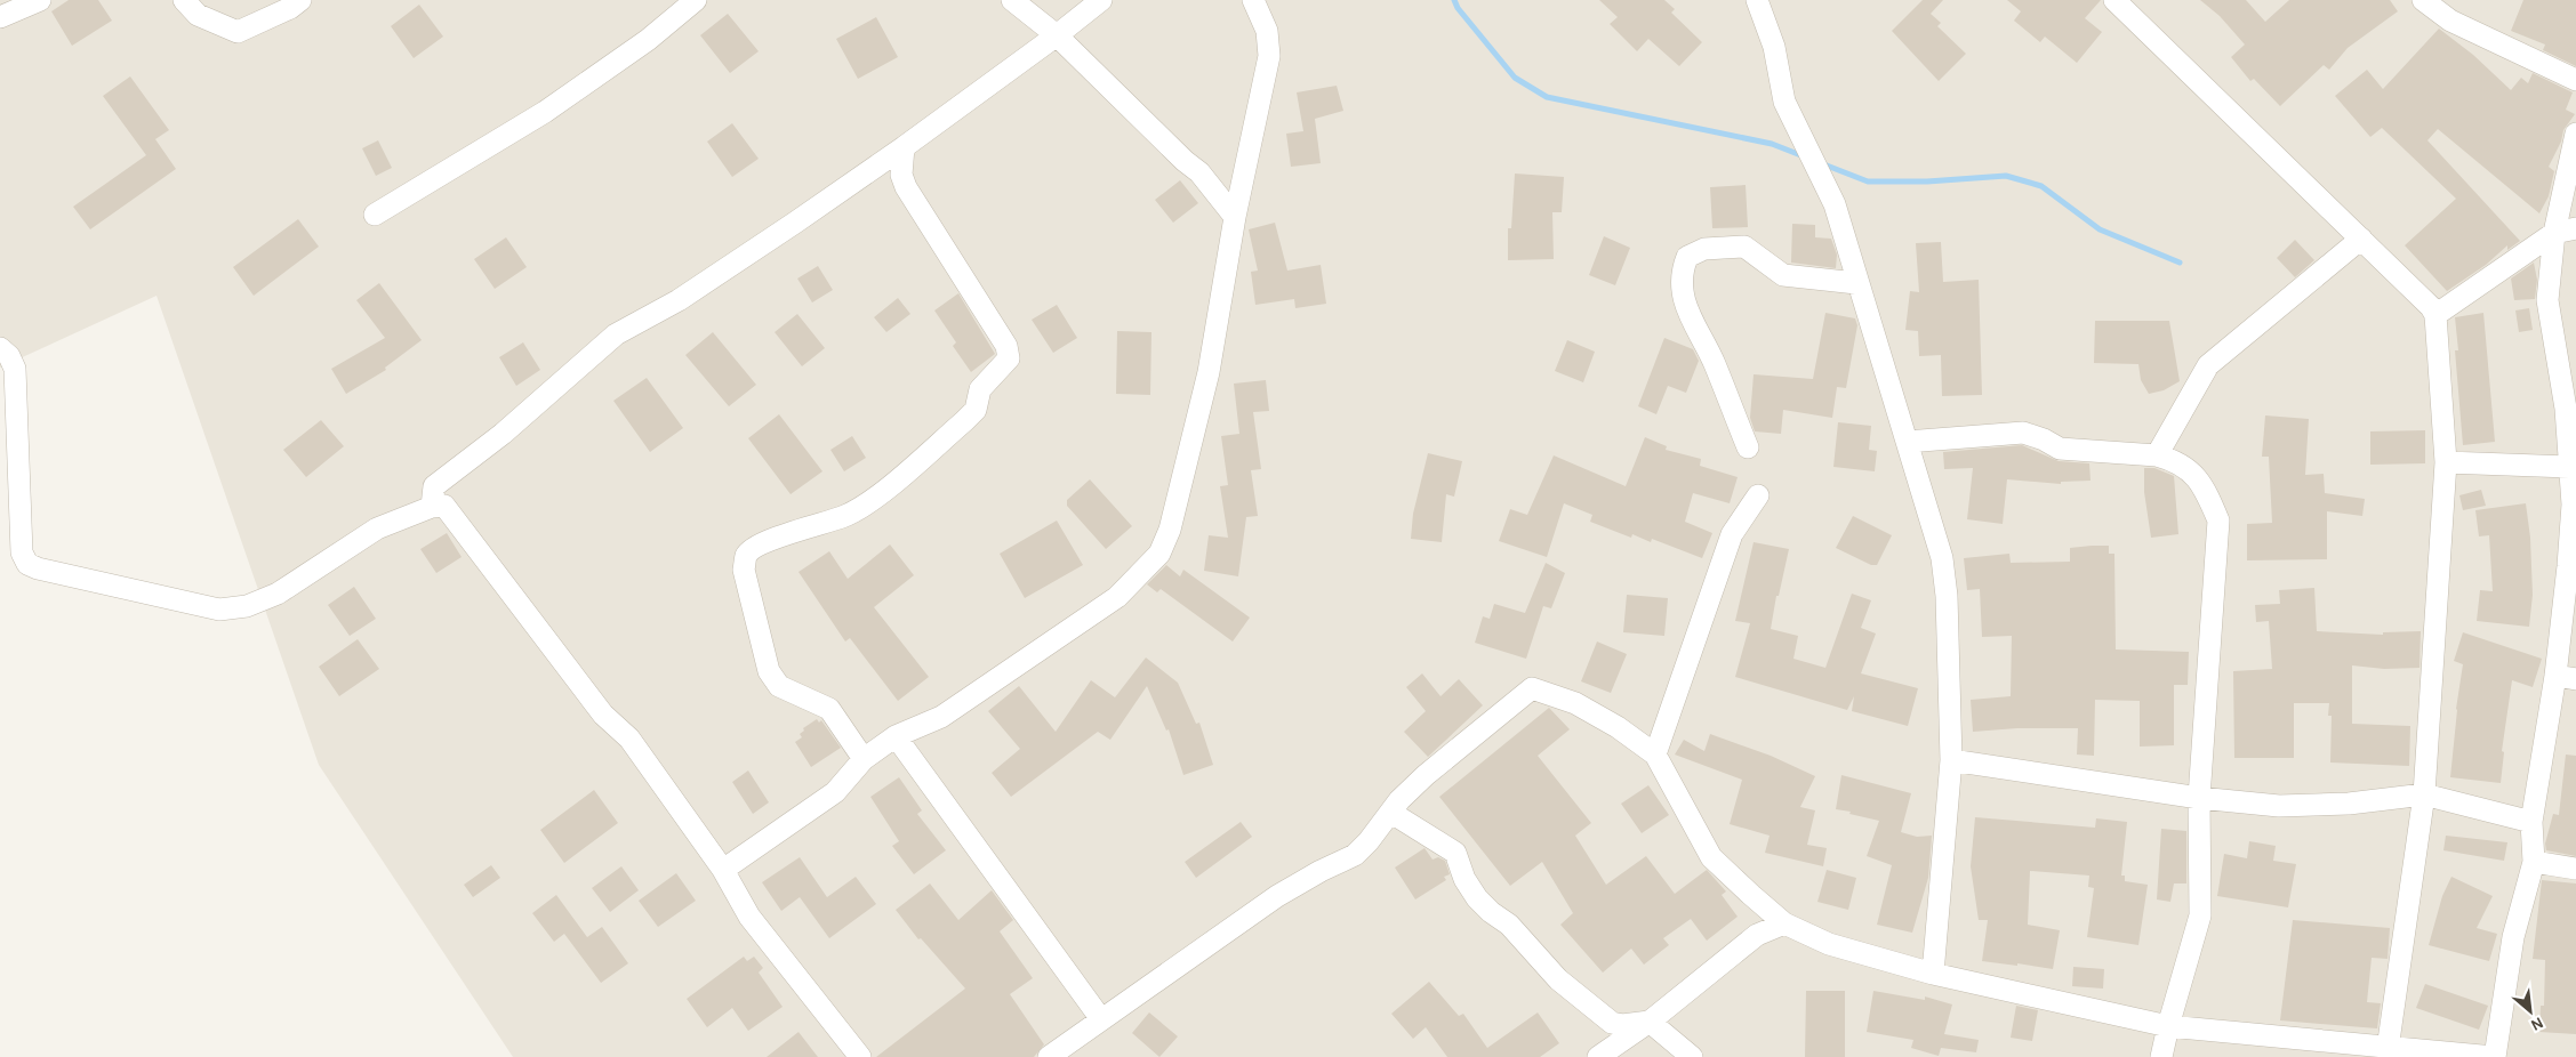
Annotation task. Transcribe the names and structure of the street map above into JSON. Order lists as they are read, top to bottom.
{
  "north": "bottom right"
}
